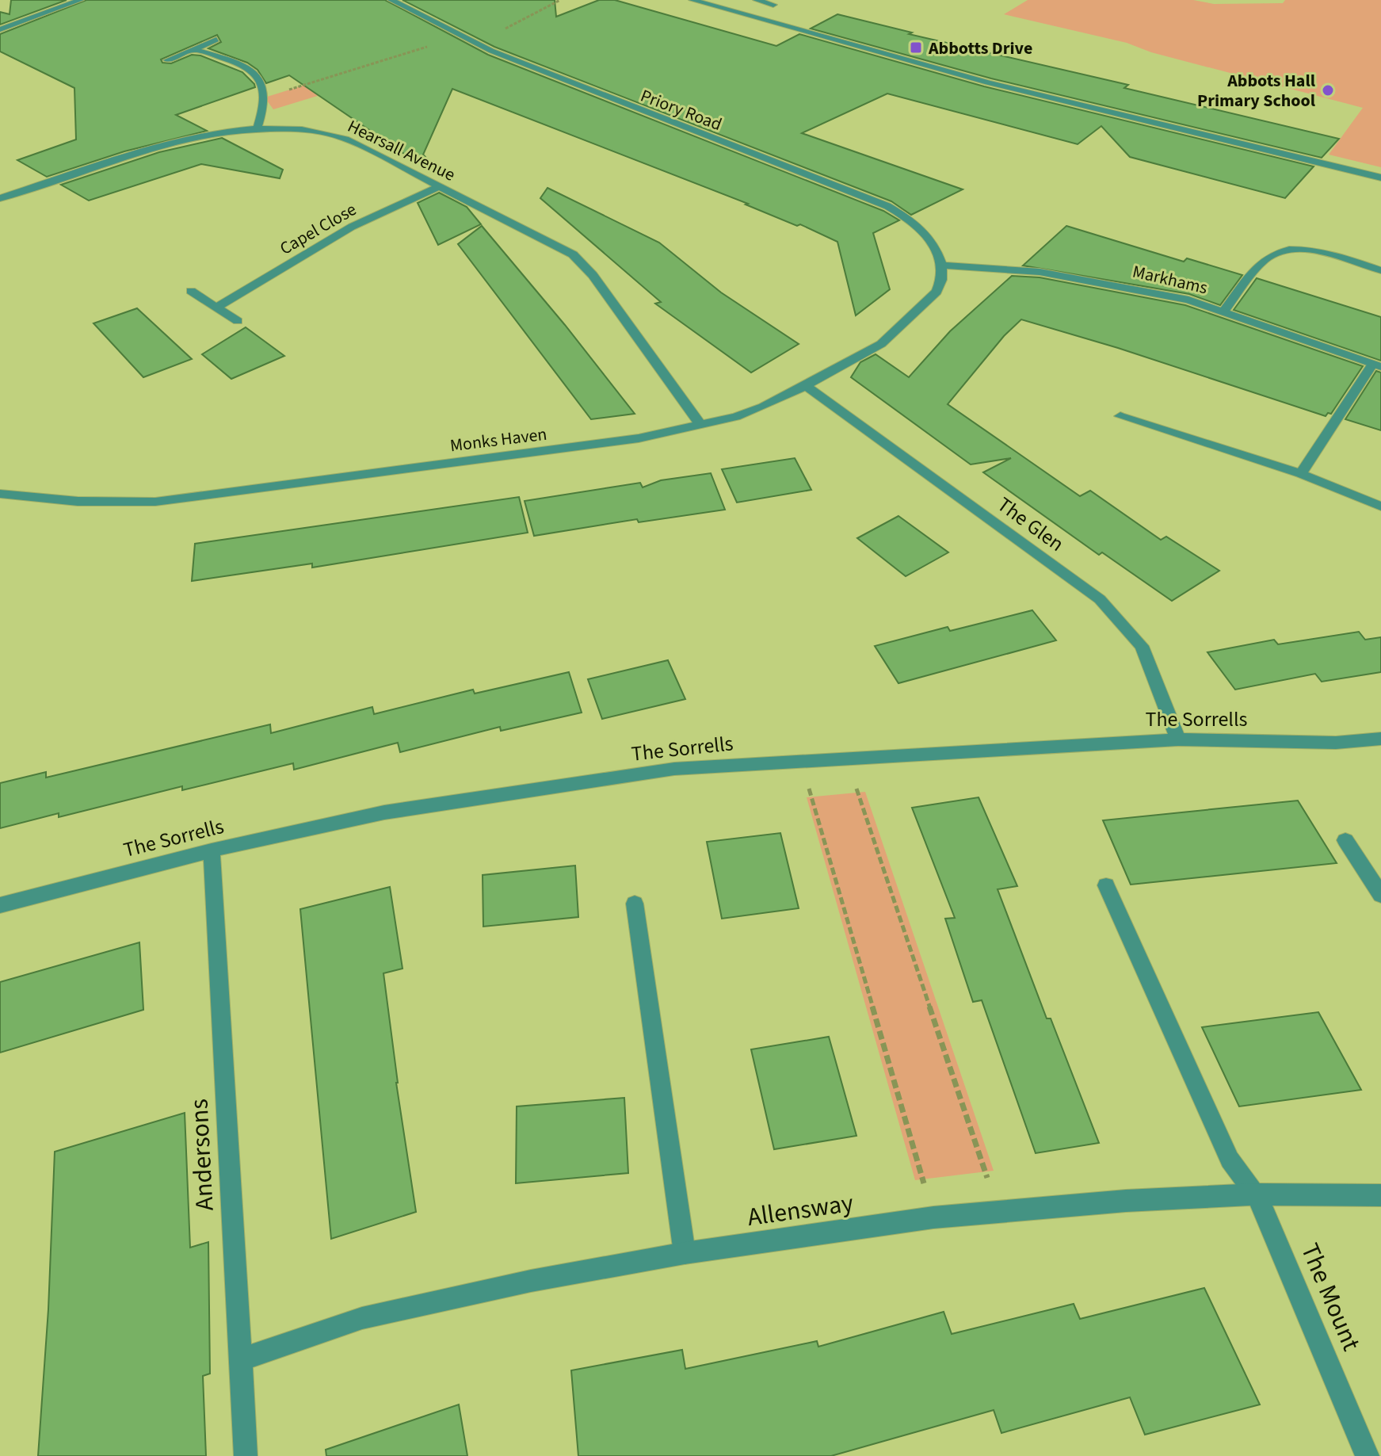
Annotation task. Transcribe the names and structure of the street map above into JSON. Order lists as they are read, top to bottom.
{
  "streets": {
    "street": [
      "Priory Road",
      "Hearsall Avenue",
      "Capel Close",
      "Markhams",
      "Monks Haven",
      "The Glen",
      "The Sorrells",
      "Andersons",
      "Allensway",
      "The Mount"
    ]
  },
  "crossings": [
    ["Priory Road", "Markhams"],
    ["Priory Road", "Monks Haven"],
    ["Hearsall Avenue", "Capel Close"],
    ["Hearsall Avenue", "Monks Haven"],
    ["Markhams", "Monks Haven"],
    ["Monks Haven", "The Glen"],
    ["The Glen", "The Sorrells"],
    ["The Sorrells", "Andersons"],
    ["Andersons", "Allensway"],
    ["Allensway", "The Mount"]
  ],
  "places": {
    "transit": ["Abbotts Drive"],
    "other": ["Abbots Hall Primary School"]
  }
}
